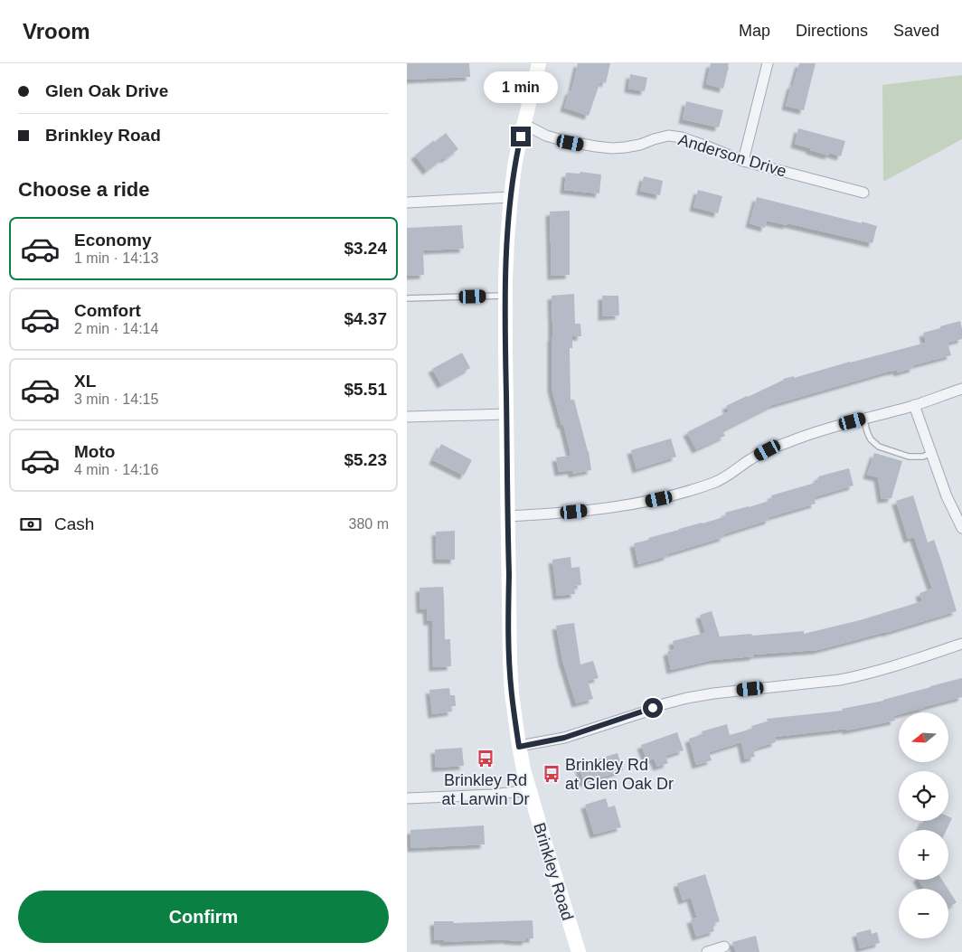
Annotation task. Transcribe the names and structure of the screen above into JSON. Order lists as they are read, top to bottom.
{
  "streets": {
    "main road": ["Brinkley Road"],
    "street": ["Anderson Drive"]
  },
  "crossings": [
    ["Anderson Drive", "Brinkley Road"]
  ],
  "places": {
    "bus stop": ["Brinkley Rd at Larwin Dr", "Brinkley Rd at Glen Oak Dr"]
  },
  "north": "left",
  "page": {
    "header": "Vroom",
    "nav": ["Map", "Directions", "Saved"],
    "banner": ["Glen Oak Drive", "Brinkley Road"],
    "bubble": "1 min",
    "heading": "Choose a ride",
    "list": [
      {
        "name": "Economy",
        "note": "1 min · 14:13",
        "value": "$3.24"
      },
      {
        "name": "Comfort",
        "note": "2 min · 14:14",
        "value": "$4.37"
      },
      {
        "name": "XL",
        "note": "3 min · 14:15",
        "value": "$5.51"
      },
      {
        "name": "Moto",
        "note": "4 min · 14:16",
        "value": "$5.23"
      }
    ],
    "pay": ["Cash", "380 m"],
    "map_buttons": ["+", "−"],
    "buttons": "Confirm"
  }
}
